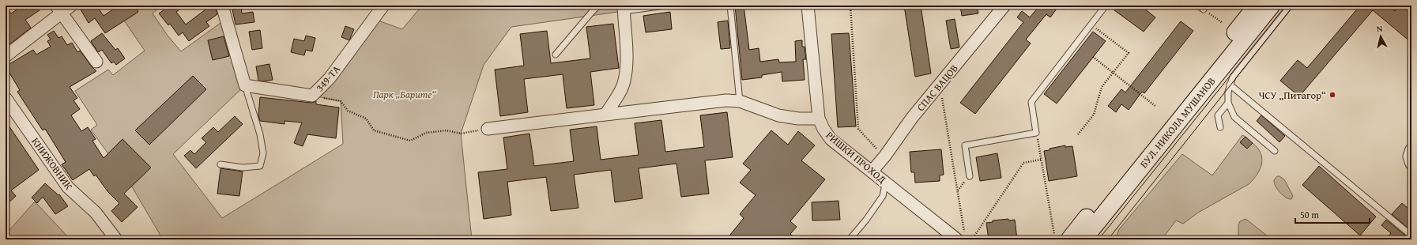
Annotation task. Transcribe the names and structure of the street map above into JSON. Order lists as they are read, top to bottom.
{
  "streets": {
    "main road": ["БУЛ. НИКОЛА МУШАНОВ"],
    "street": [
      "349-ТА",
      "СПАС ВАЦОВ",
      "РИШКИ ПРОХОД",
      "КНИЖОВНИК"
    ]
  },
  "crossings": [
    ["СПАС ВАЦОВ", "РИШКИ ПРОХОД"]
  ],
  "parks": ["Парк „Барите“"],
  "places": ["ЧСУ „Питагор“"],
  "scale_bar": "50 m",
  "north": "top"
}
